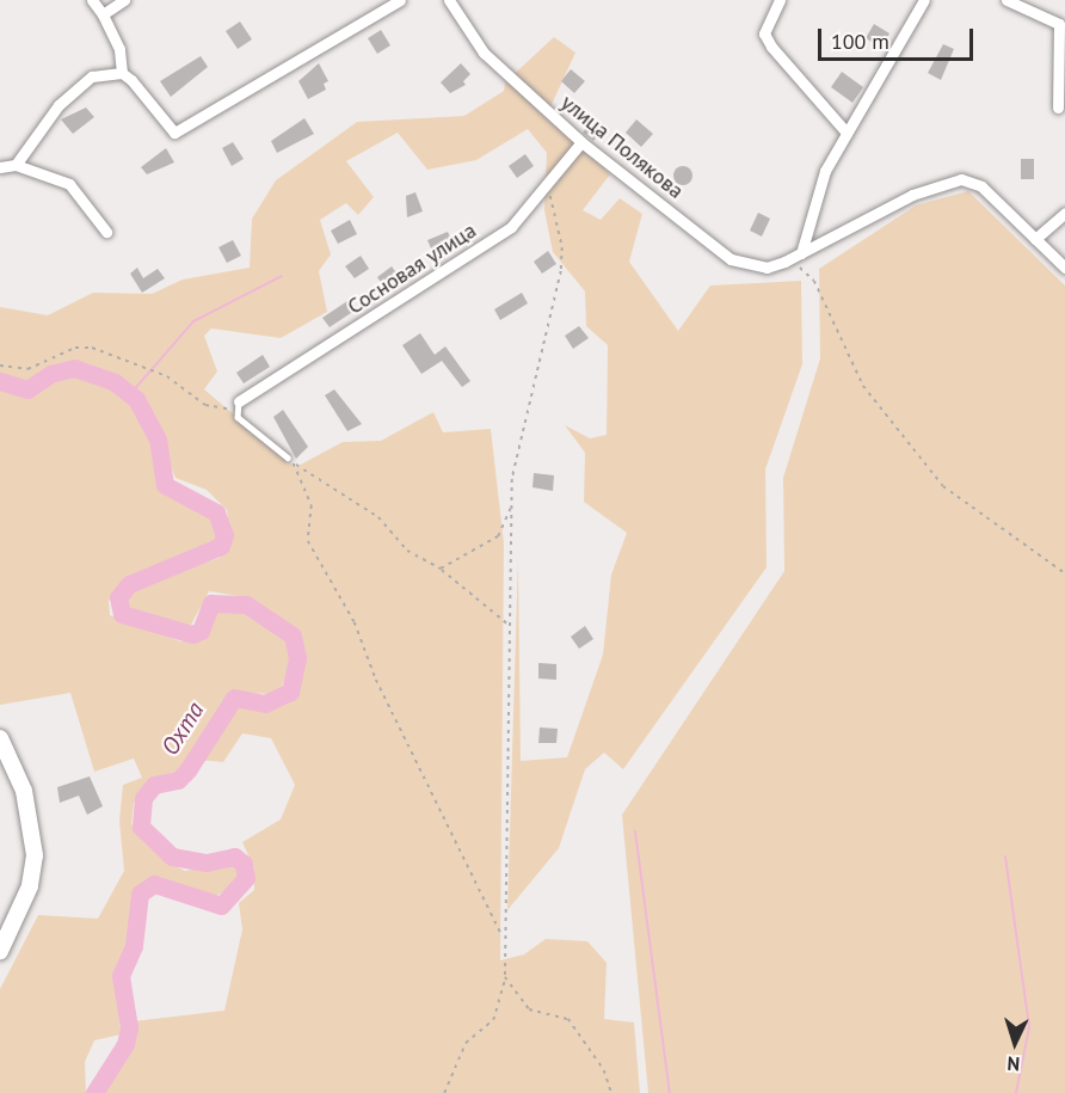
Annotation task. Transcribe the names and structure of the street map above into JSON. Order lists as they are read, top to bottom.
{
  "streets": {
    "street": ["улица Полякова", "Сосновая улица"]
  },
  "crossings": [
    ["улица Полякова", "Сосновая улица"]
  ],
  "water": ["Охта"],
  "scale_bar": "100 m",
  "north": "bottom"
}
